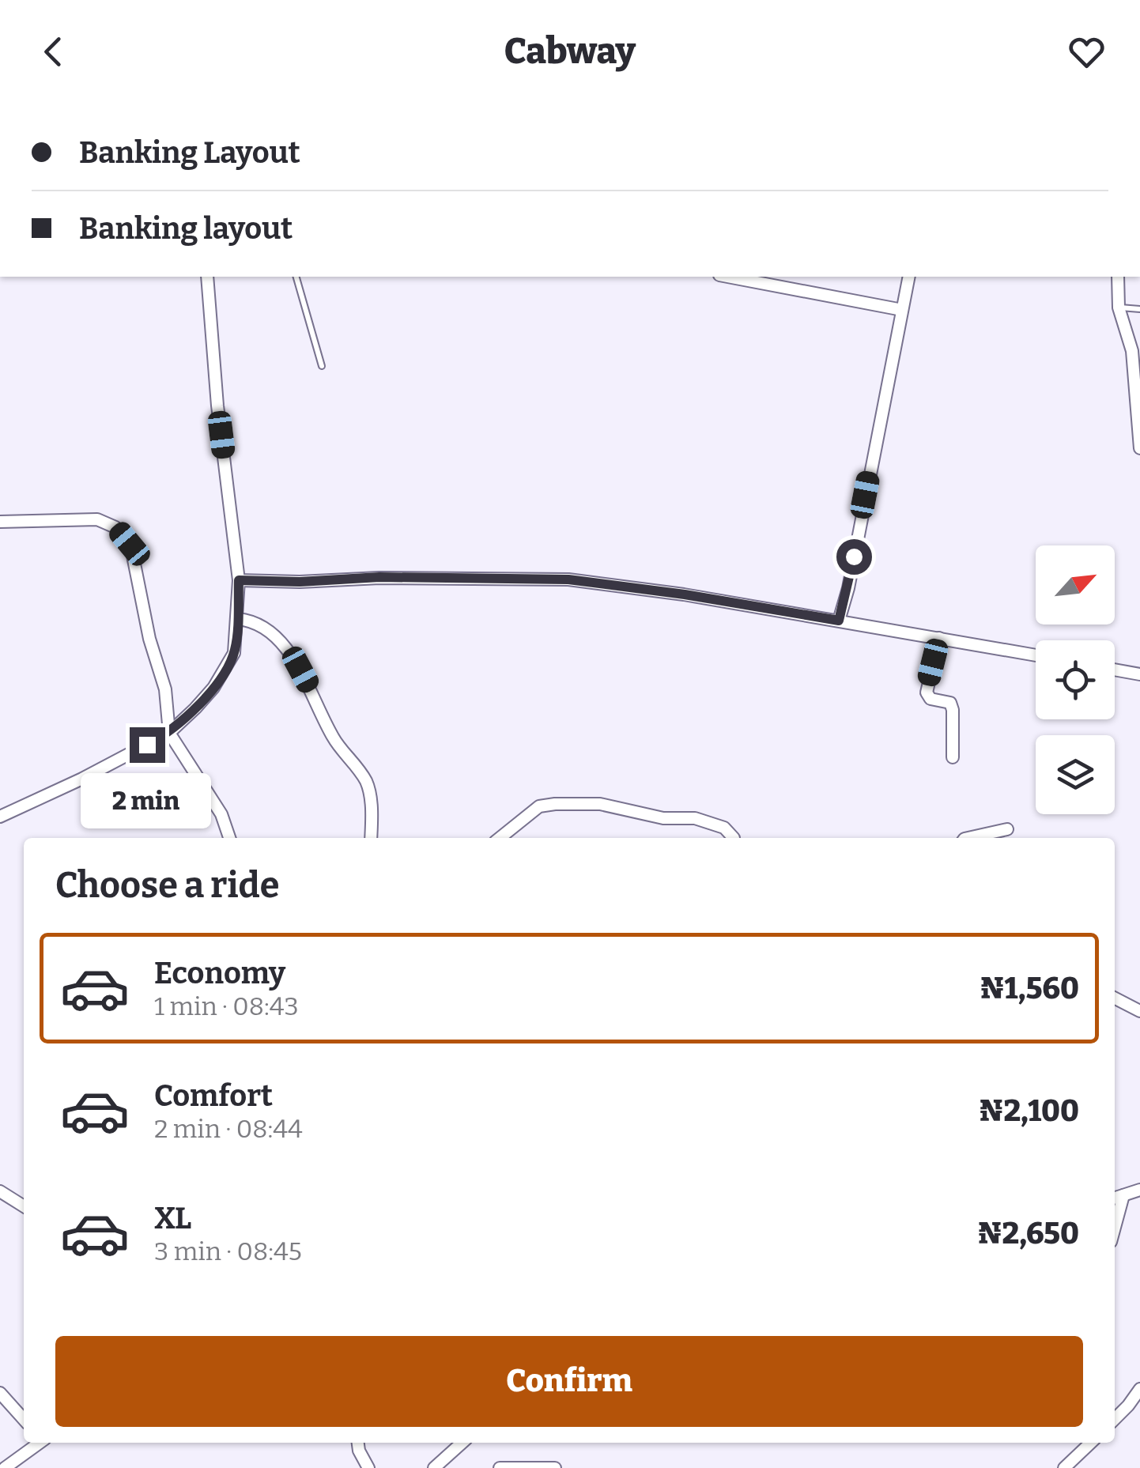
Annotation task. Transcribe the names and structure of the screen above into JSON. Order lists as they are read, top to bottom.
{
  "north": "top right",
  "page": {
    "header": "Cabway",
    "banner": ["Banking Layout", "Banking layout"],
    "bubble": "2 min",
    "heading": "Choose a ride",
    "list": [
      {
        "name": "Economy",
        "note": "1 min · 08:43",
        "value": "₦1,560"
      },
      {
        "name": "Comfort",
        "note": "2 min · 08:44",
        "value": "₦2,100"
      },
      {
        "name": "XL",
        "note": "3 min · 08:45",
        "value": "₦2,650"
      }
    ],
    "buttons": "Confirm"
  }
}
